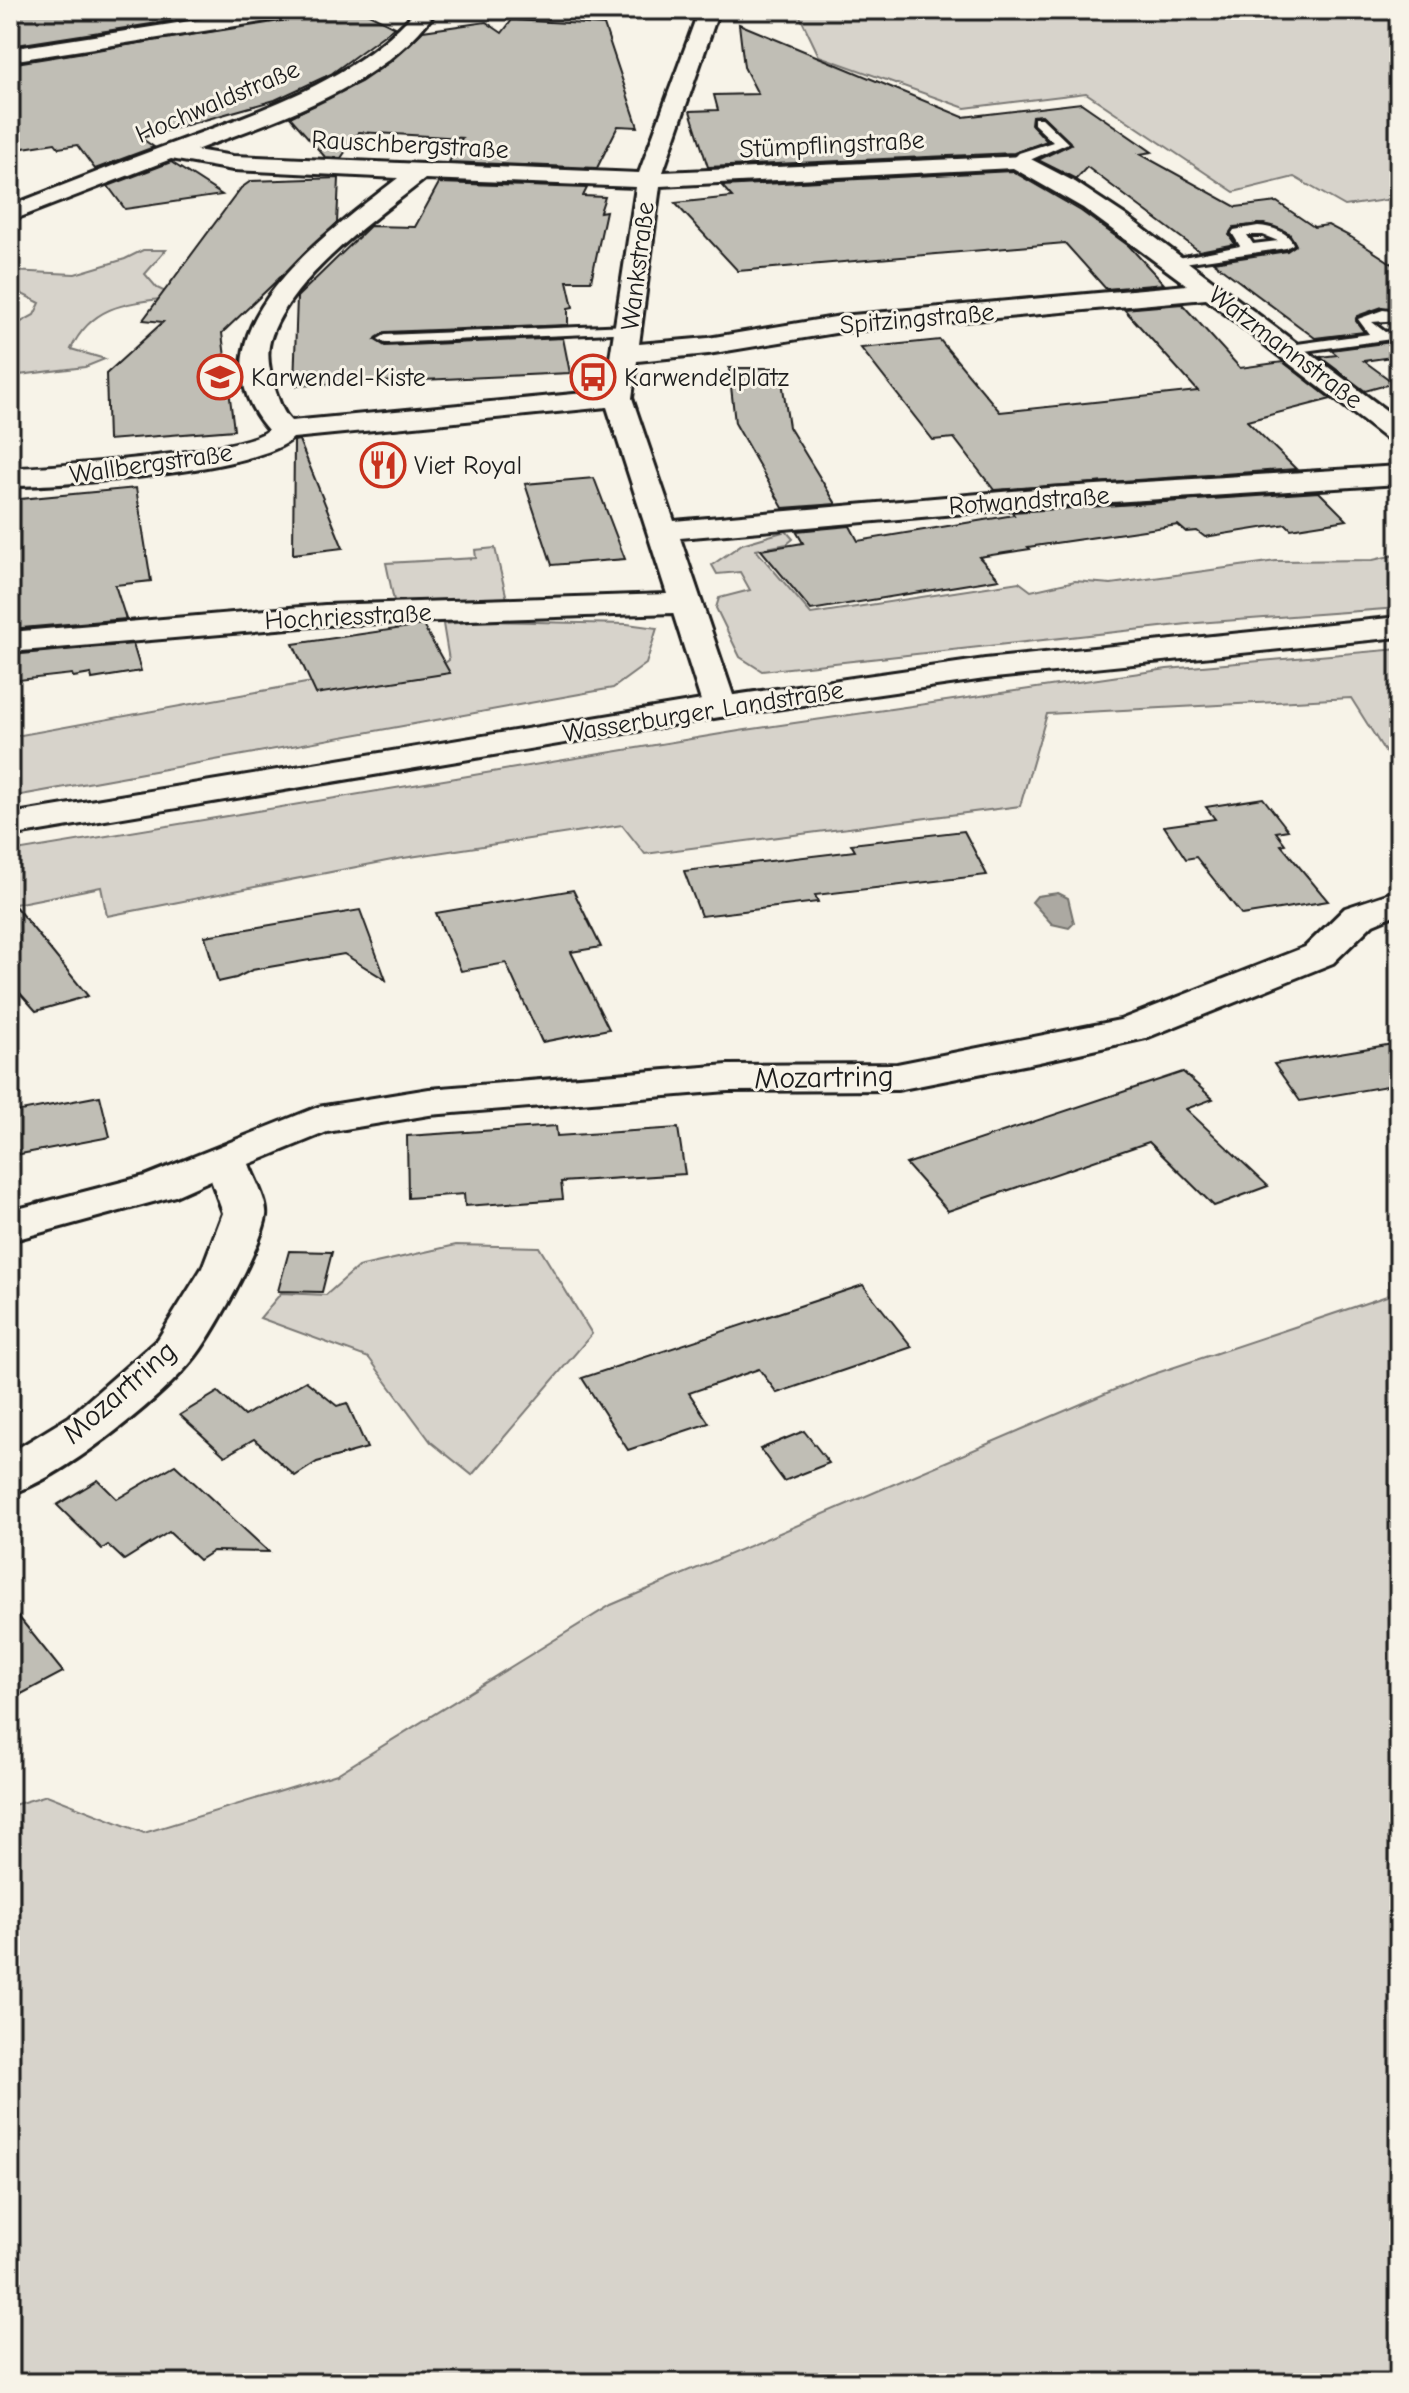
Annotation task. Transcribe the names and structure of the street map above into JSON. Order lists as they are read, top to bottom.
{
  "streets": {
    "street": [
      "Hochwaldstraße",
      "Rauschbergstraße",
      "Stümpflingstraße",
      "Wankstraße",
      "Spitzingstraße",
      "Watzmannstraße",
      "Wallbergstraße",
      "Rotwandstraße",
      "Hochriesstraße",
      "Wasserburger Landstraße",
      "Mozartring"
    ]
  },
  "crossings": [
    ["Hochwaldstraße", "Rauschbergstraße"],
    ["Rauschbergstraße", "Stümpflingstraße"],
    ["Rauschbergstraße", "Wankstraße"],
    ["Stümpflingstraße", "Wankstraße"],
    ["Stümpflingstraße", "Watzmannstraße"],
    ["Wankstraße", "Spitzingstraße"],
    ["Wankstraße", "Rotwandstraße"],
    ["Wankstraße", "Hochriesstraße"],
    ["Wankstraße", "Wasserburger Landstraße"],
    ["Spitzingstraße", "Watzmannstraße"]
  ],
  "places": {
    "school or university": ["Karwendel-Kiste"],
    "bus stop": ["Karwendelplatz"],
    "restaurant": ["Viet Royal"]
  }
}
